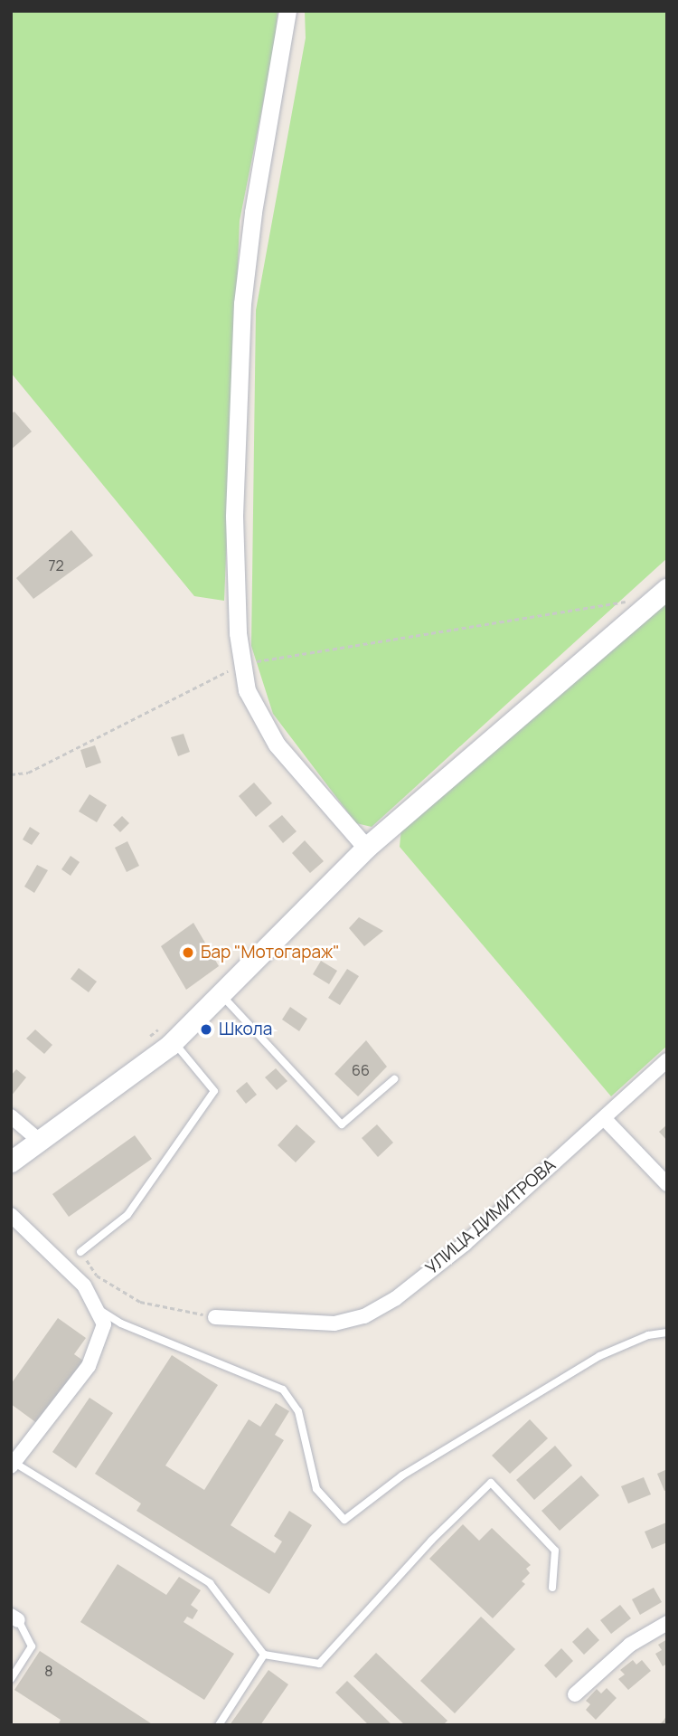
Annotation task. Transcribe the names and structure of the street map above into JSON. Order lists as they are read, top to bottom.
{
  "streets": {
    "street": ["УЛИЦА ДИМИТРОВА"]
  },
  "places": ["Бар \"Мотогараж\"", "Школа"],
  "house_numbers": ["72", "66", "8"]
}
